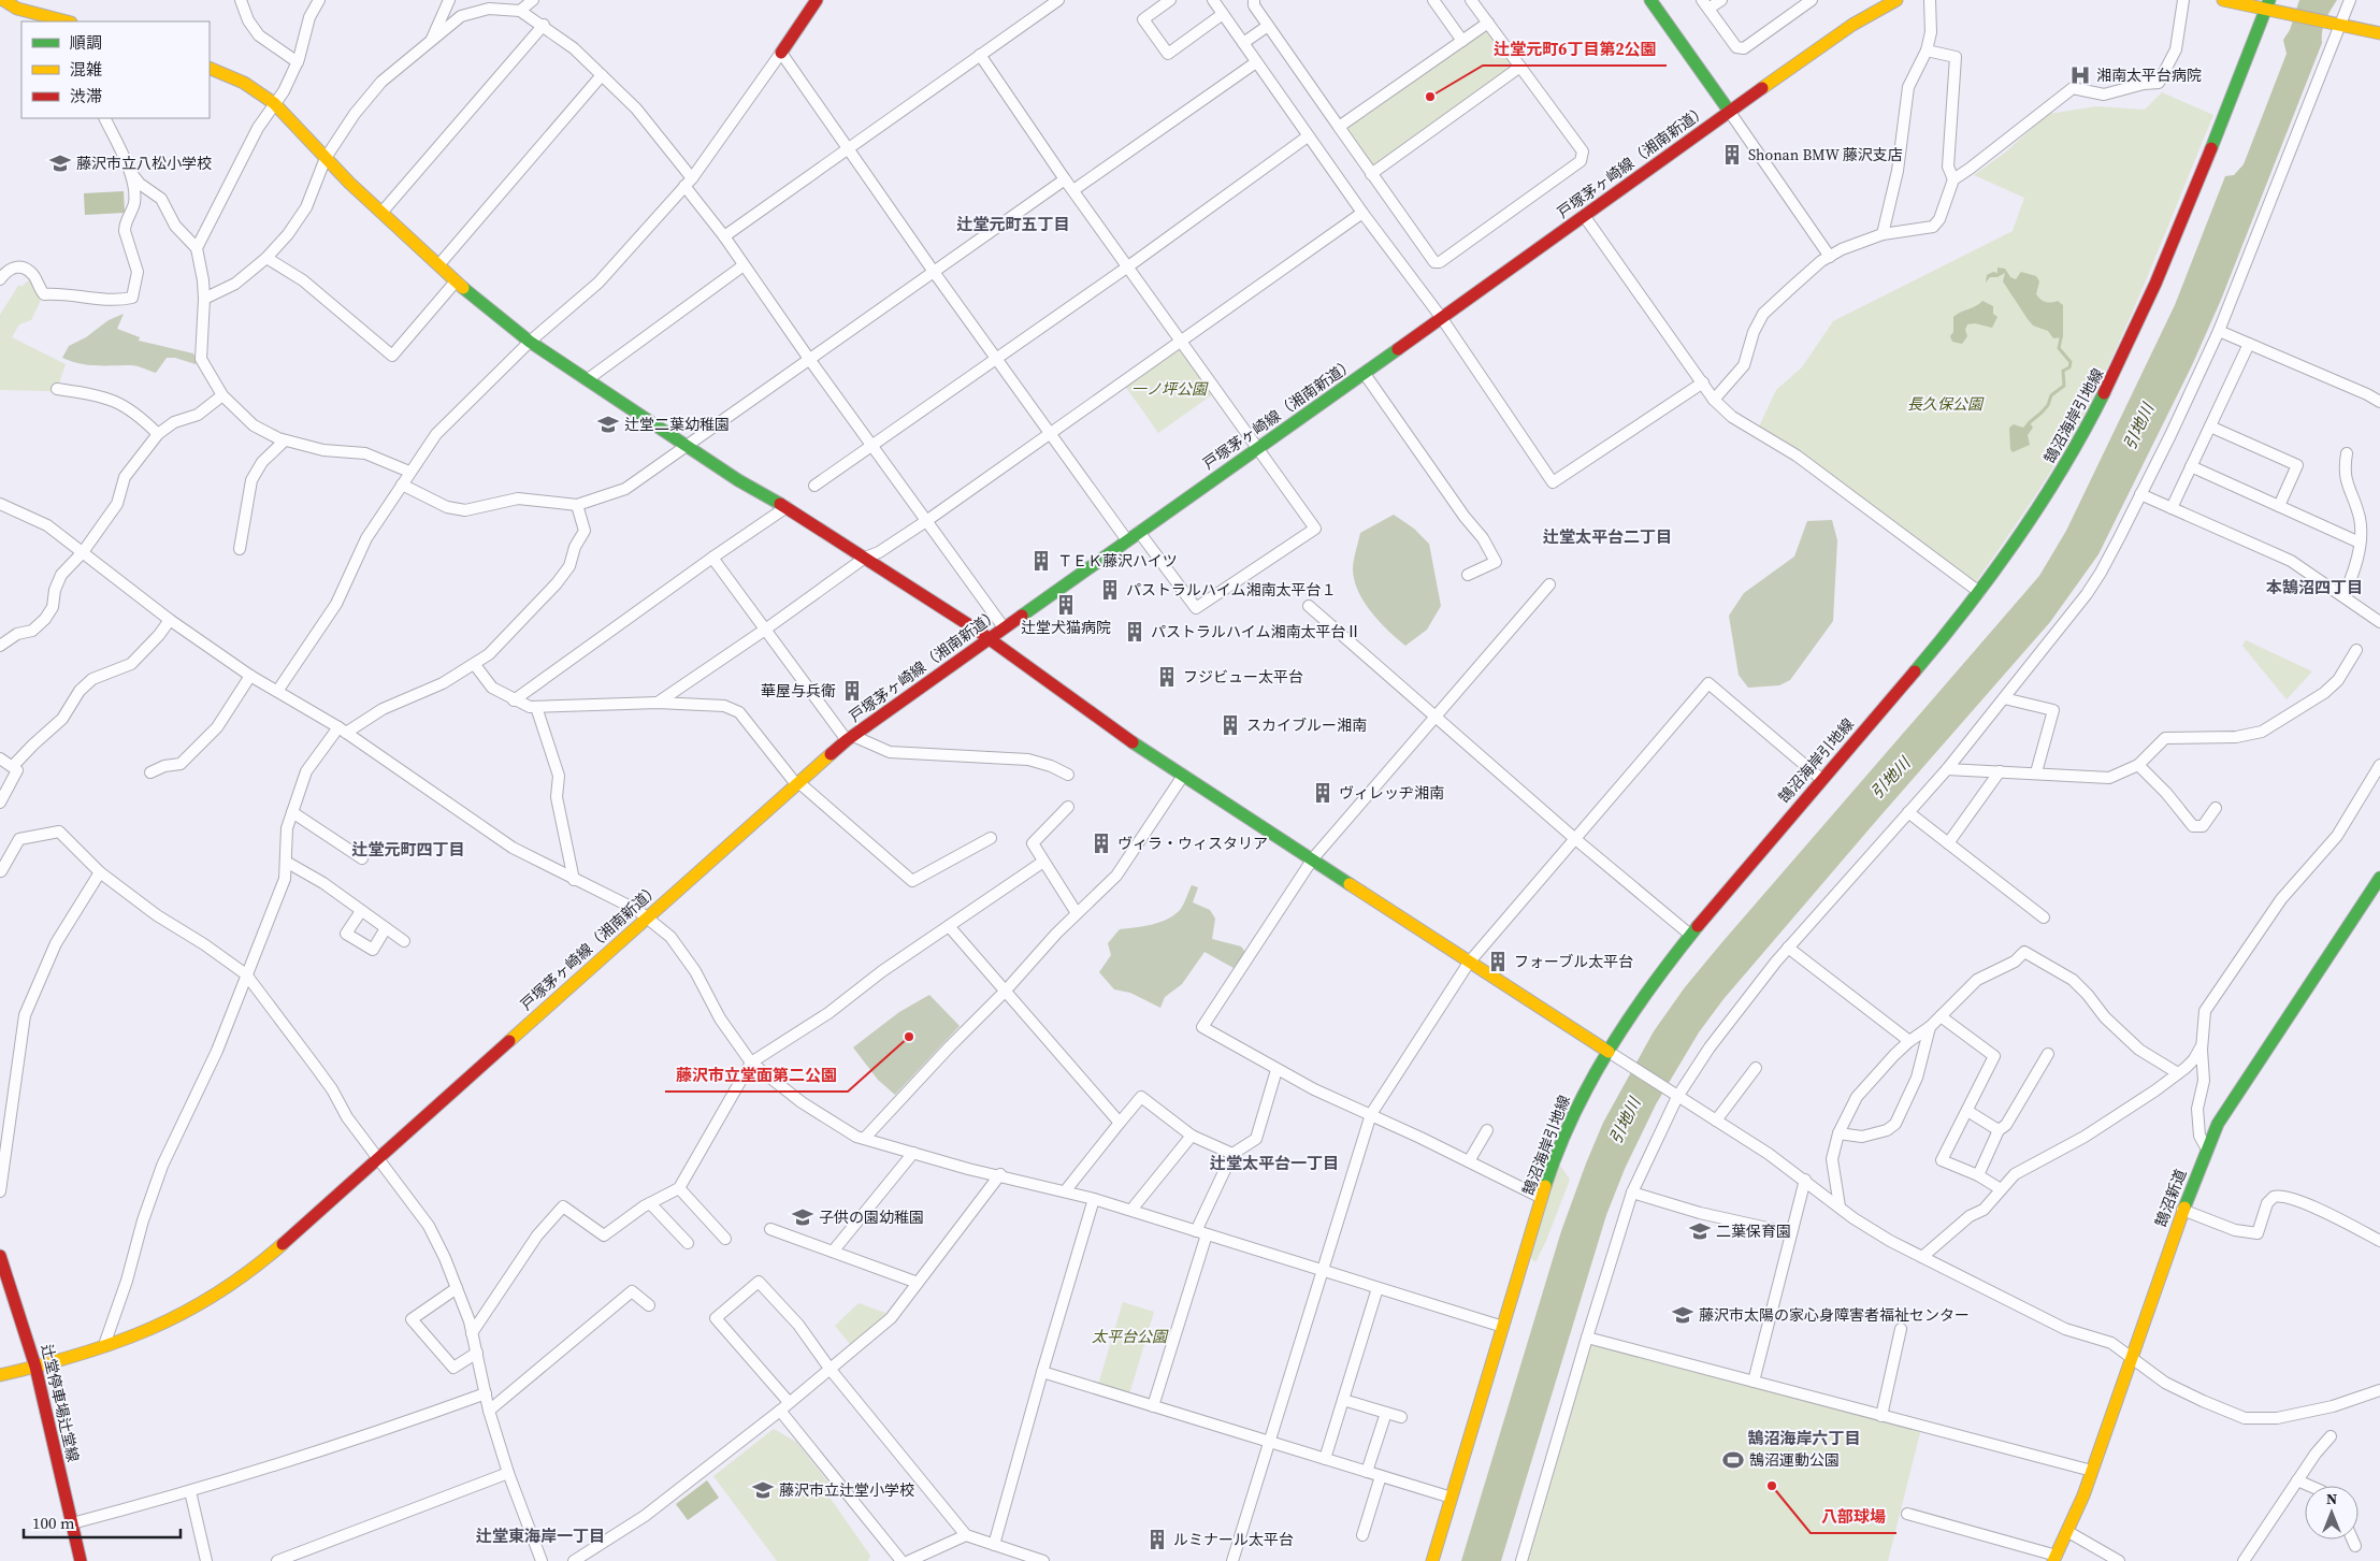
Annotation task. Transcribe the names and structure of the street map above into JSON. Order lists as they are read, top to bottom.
{
  "streets": {
    "street": [
      "戸塚茅ヶ崎線（湘南新道）",
      "鵠沼海岸引地線",
      "鵠沼新道",
      "辻堂停車場辻堂線"
    ]
  },
  "crossings": [
    ["戸塚茅ヶ崎線（湘南新道）", "辻堂停車場辻堂線"]
  ],
  "districts": [
    "辻堂元町五丁目",
    "辻堂太平台二丁目",
    "本鵠沼四丁目",
    "辻堂元町四丁目",
    "辻堂太平台一丁目",
    "鵠沼海岸六丁目",
    "辻堂東海岸一丁目"
  ],
  "water": ["引地川"],
  "parks": ["一ノ坪公園", "長久保公園", "太平台公園"],
  "places": {
    "hospital": ["湘南太平台病院"],
    "other": ["辻堂元町6丁目第2公園", "藤沢市立堂面第二公園", "八部球場"],
    "building": [
      "Shonan BMW 藤沢支店",
      "ＴＥＫ藤沢ハイツ",
      "パストラルハイム湘南太平台１",
      "辻堂犬猫病院",
      "パストラルハイム湘南太平台Ⅱ",
      "フジビュー太平台",
      "華屋与兵衛",
      "スカイブルー湘南",
      "ヴィレッヂ湘南",
      "ヴィラ・ウィスタリア",
      "フォーブル太平台",
      "ルミナール太平台"
    ],
    "school or university": [
      "藤沢市立八松小学校",
      "辻堂二葉幼稚園",
      "子供の園幼稚園",
      "二葉保育園",
      "藤沢市太陽の家心身障害者福祉センター",
      "藤沢市立辻堂小学校"
    ],
    "sports": ["鵠沼運動公園"]
  },
  "legend": ["順調", "混雑", "渋滞"],
  "scale_bar": "100 m",
  "north": "top"
}
